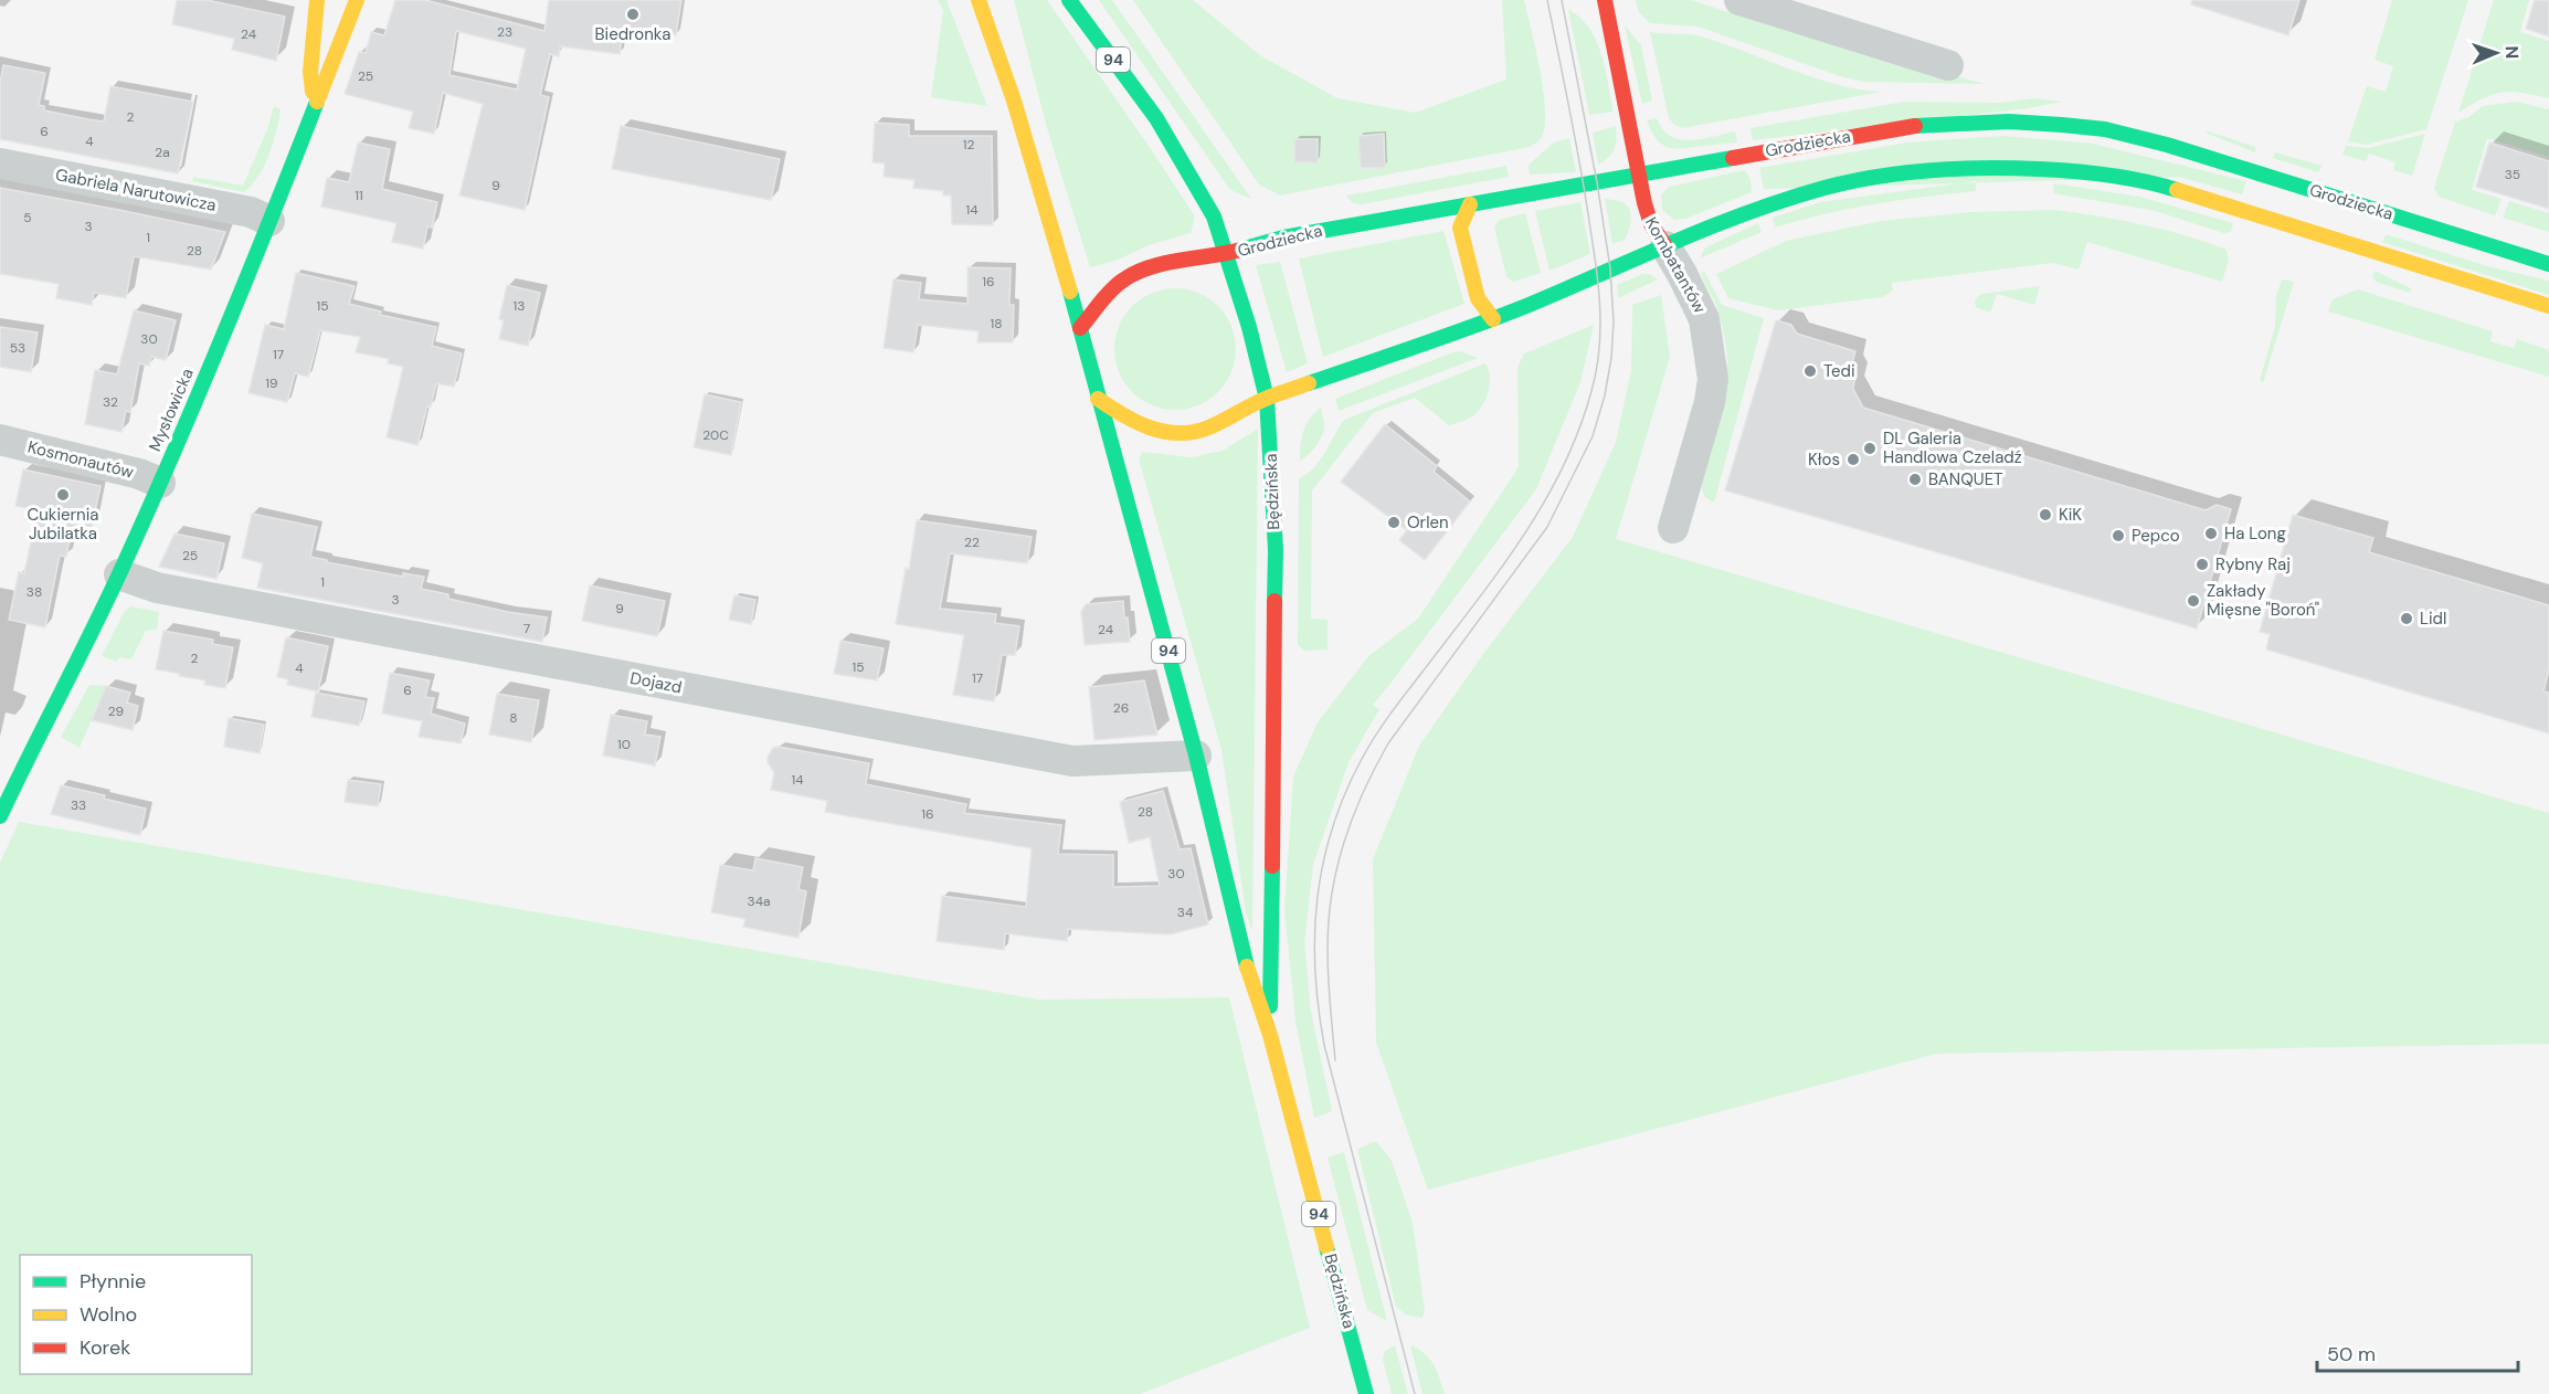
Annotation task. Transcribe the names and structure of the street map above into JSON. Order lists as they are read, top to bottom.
{
  "streets": {
    "street": [
      "94",
      "Grodziecka",
      "Gabriela Narutowicza",
      "Kombatantów",
      "Mysłowicka",
      "Kosmonautów",
      "Będzińska",
      "Dojazd"
    ]
  },
  "crossings": [
    ["94", "Grodziecka"],
    ["94", "Będzińska"],
    ["Grodziecka", "Kombatantów"],
    ["Grodziecka", "Będzińska"],
    ["Gabriela Narutowicza", "Mysłowicka"],
    ["Mysłowicka", "Kosmonautów"],
    ["Mysłowicka", "Dojazd"],
    ["Będzińska", "Dojazd"]
  ],
  "places": [
    "Biedronka",
    "Tedi",
    "DL Galeria Handlowa Czeladź",
    "Kłos",
    "BANQUET",
    "Cukiernia Jubilatka",
    "KiK",
    "Orlen",
    "Ha Long",
    "Pepco",
    "Rybny Raj",
    "Zakłady Mięsne \"Boroń\"",
    "Lidl"
  ],
  "house_numbers": [
    "23",
    "24",
    "25",
    "2",
    "6",
    "4",
    "12",
    "2a",
    "35",
    "9",
    "11",
    "14",
    "5",
    "3",
    "1",
    "28",
    "16",
    "15",
    "13",
    "18",
    "30",
    "53",
    "17",
    "19",
    "32",
    "20C",
    "22",
    "25",
    "1",
    "38",
    "3",
    "9",
    "7",
    "24",
    "2",
    "15",
    "4",
    "17",
    "6",
    "26",
    "29",
    "8",
    "10",
    "14",
    "33",
    "28",
    "16",
    "30",
    "34a",
    "34"
  ],
  "legend": ["Płynnie", "Wolno", "Korek"],
  "scale_bar": "50 m",
  "north": "right"
}
